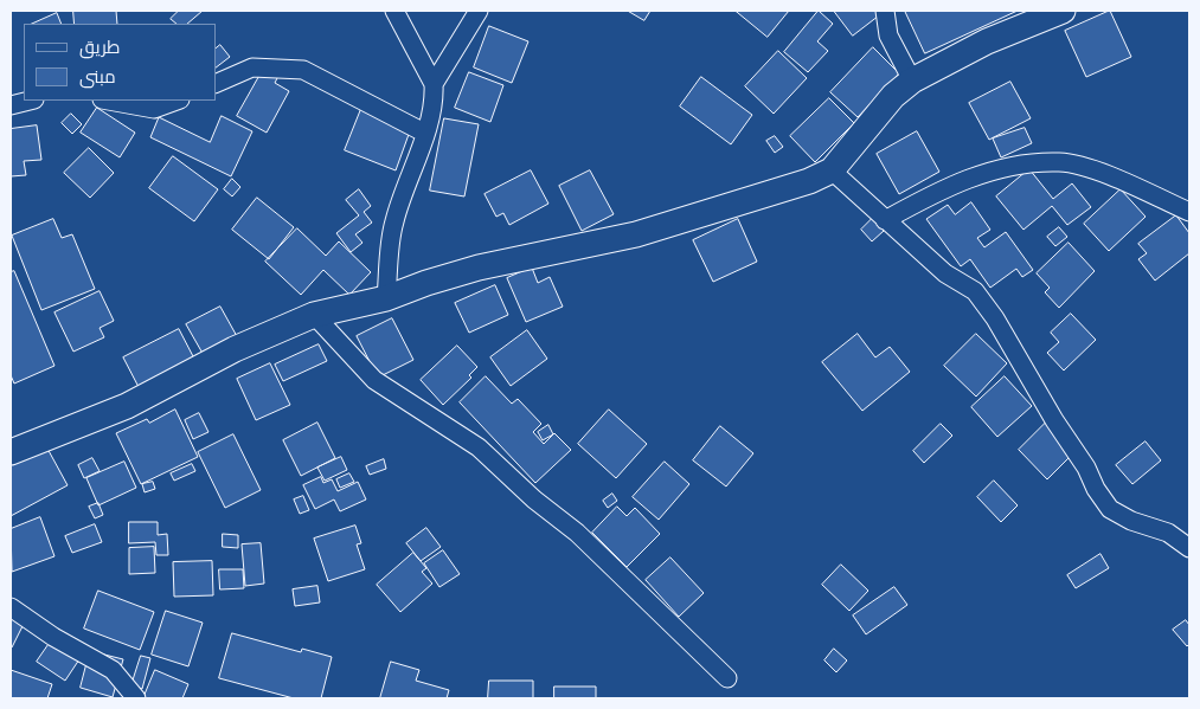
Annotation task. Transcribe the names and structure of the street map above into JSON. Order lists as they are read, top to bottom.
{
  "legend": ["طريق", "مبنى"]
}
